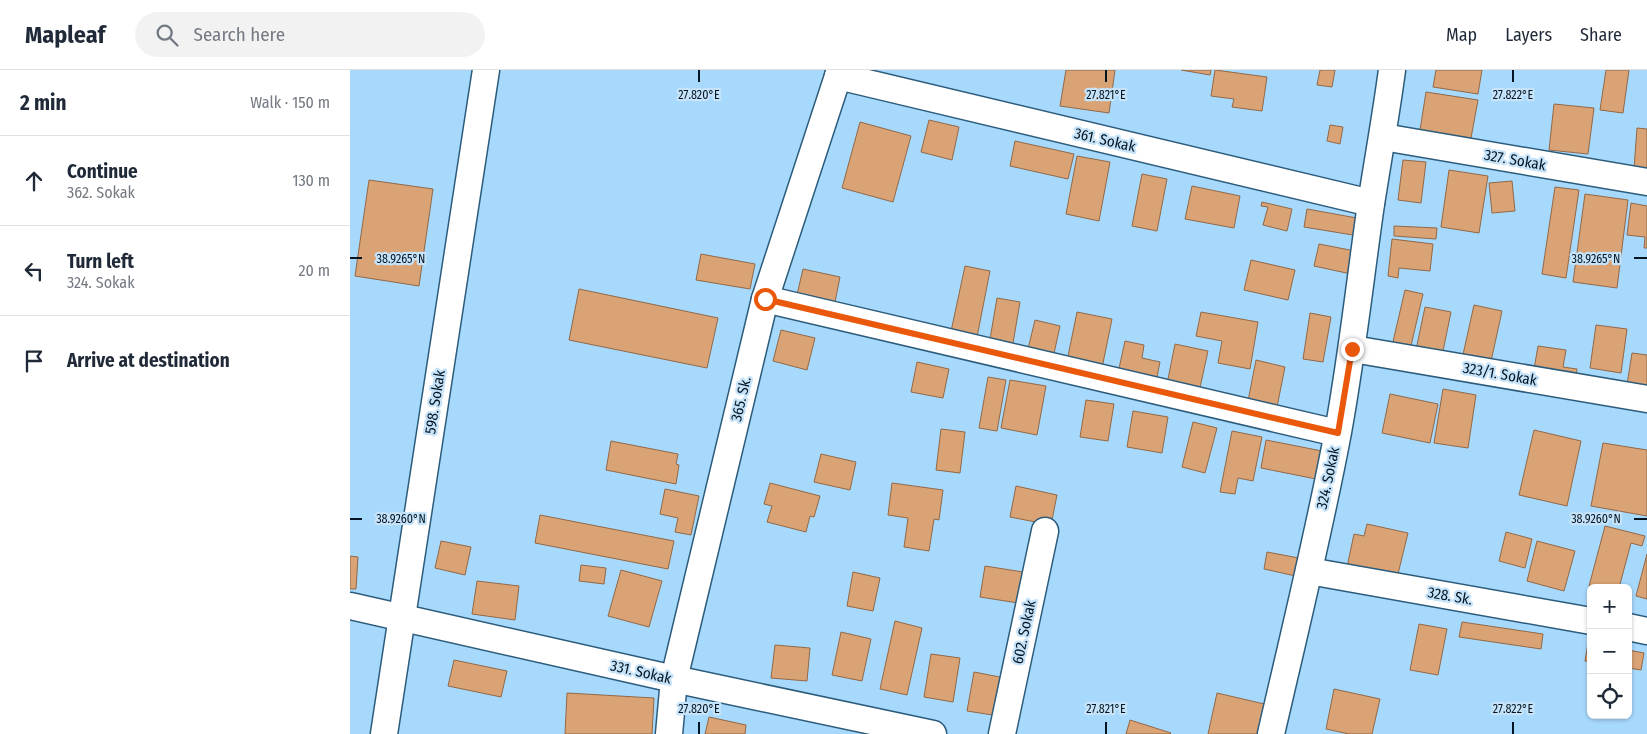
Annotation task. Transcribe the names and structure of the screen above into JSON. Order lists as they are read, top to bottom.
{
  "streets": {
    "street": [
      "361. Sokak",
      "327. Sokak",
      "323/1. Sokak",
      "365. Sk.",
      "598. Sokak",
      "324. Sokak",
      "328. Sk.",
      "602. Sokak",
      "331. Sokak"
    ]
  },
  "crossings": [
    ["361. Sokak", "365. Sk."],
    ["361. Sokak", "324. Sokak"],
    ["327. Sokak", "324. Sokak"],
    ["323/1. Sokak", "324. Sokak"],
    ["365. Sk.", "331. Sokak"],
    ["598. Sokak", "331. Sokak"],
    ["324. Sokak", "328. Sk."]
  ],
  "page": {
    "header": "Mapleaf",
    "search": "Search here",
    "nav": ["Map", "Layers", "Share"],
    "heading": ["2 min", "Walk · 150 m"],
    "list": [
      ["Continue", "362. Sokak", "130 m"],
      ["Turn left", "324. Sokak", "20 m"],
      "Arrive at destination"
    ],
    "map_buttons": ["+", "−"]
  },
  "coordinates": [
    "27.820°E",
    "27.821°E",
    "27.822°E",
    "38.9265°N",
    "38.9260°N"
  ]
}
